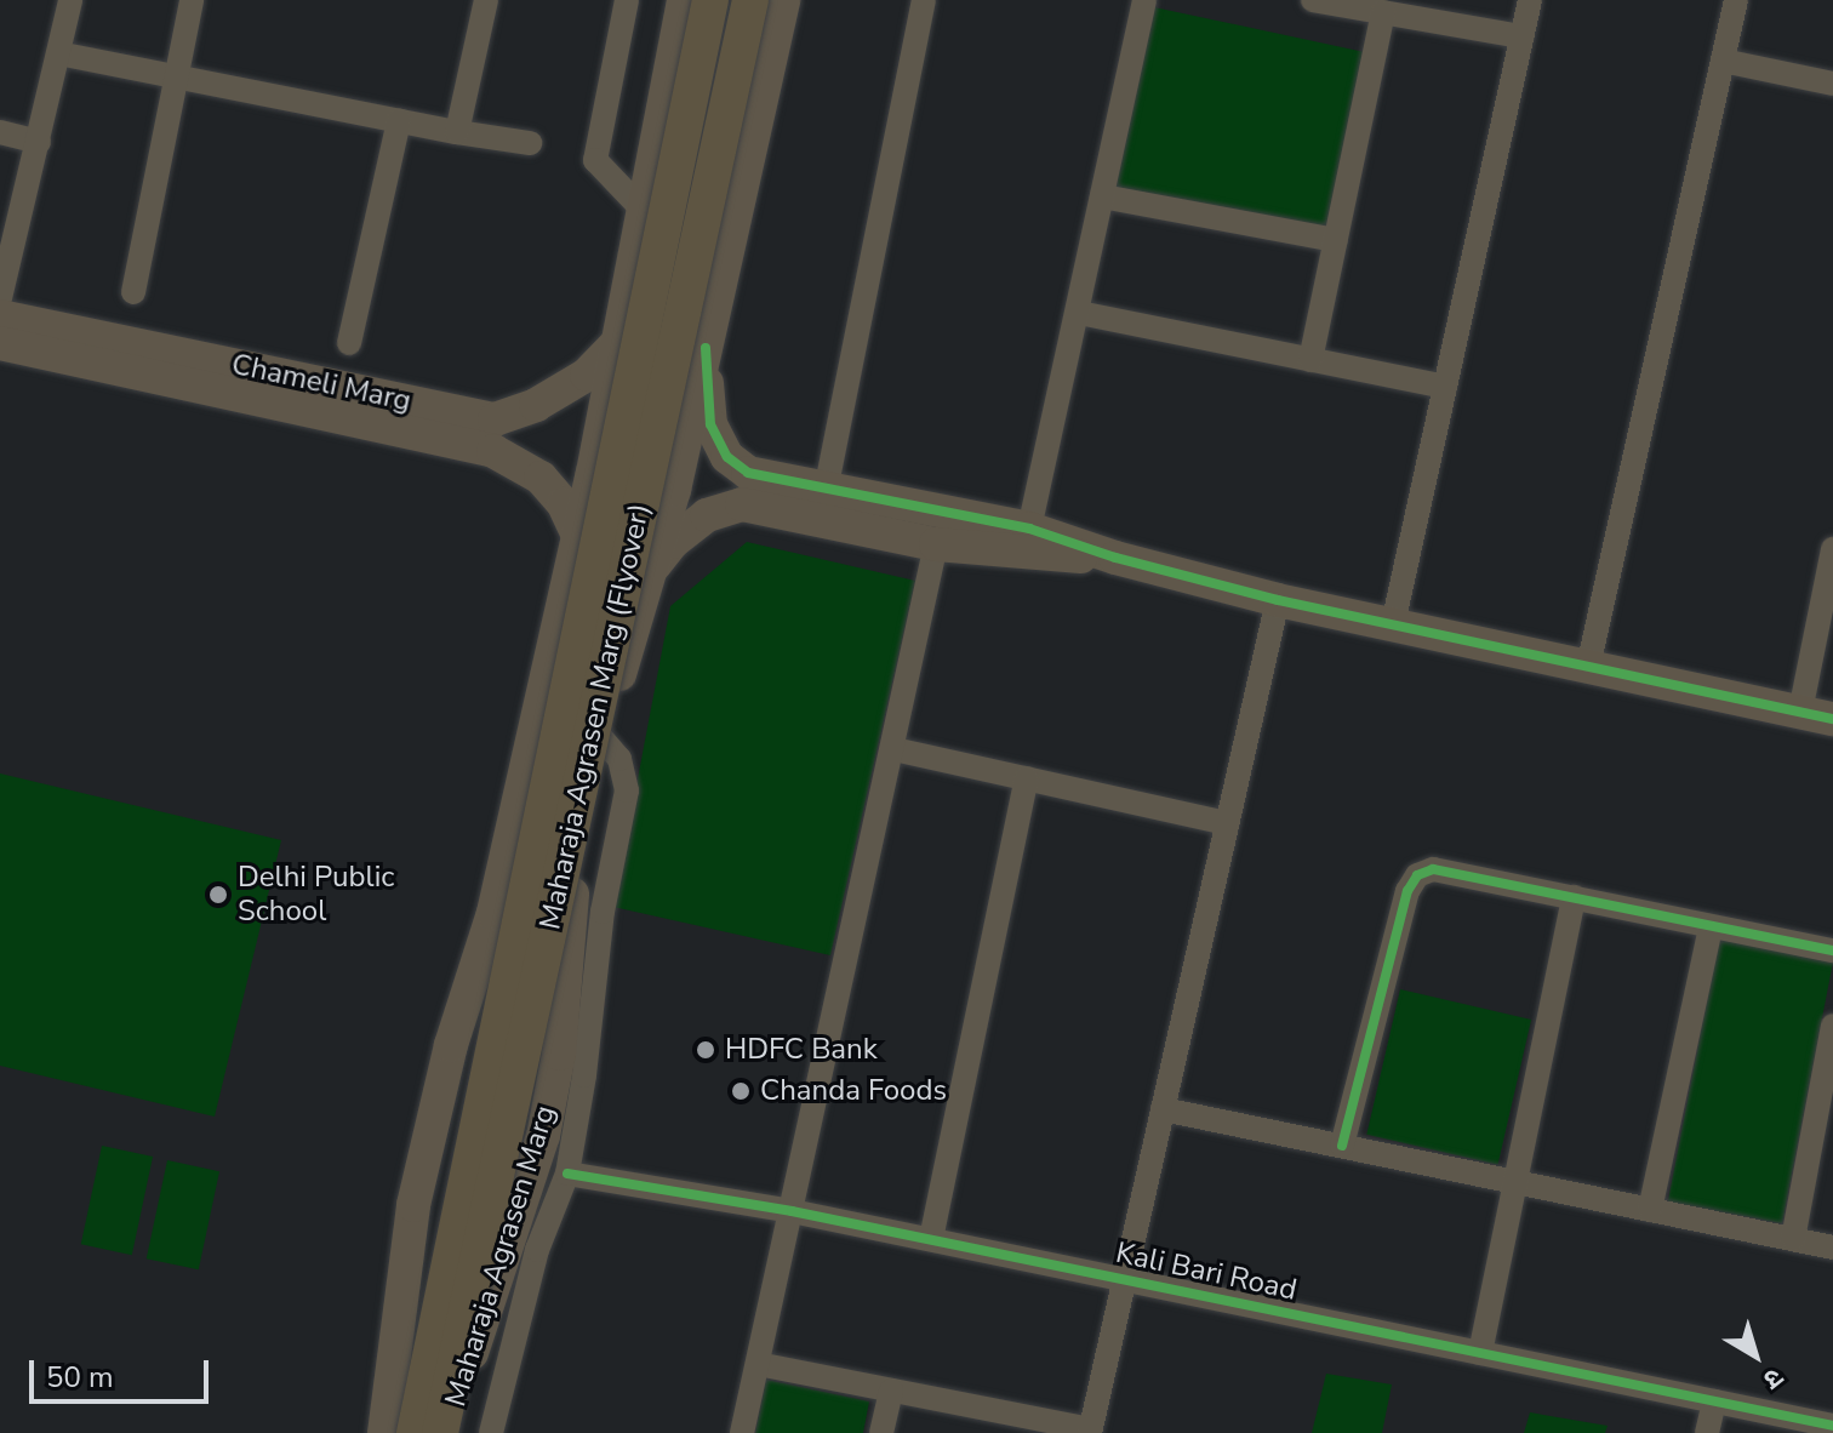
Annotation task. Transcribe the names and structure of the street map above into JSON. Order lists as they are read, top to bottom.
{
  "streets": {
    "main road": ["Chameli Marg", "Maharaja Agrasen Marg (Flyover)", "Maharaja Agrasen Marg"],
    "street": ["Kali Bari Road"]
  },
  "crossings": [
    ["Maharaja Agrasen Marg (Flyover)", "Maharaja Agrasen Marg"]
  ],
  "places": ["Delhi Public School", "HDFC Bank", "Chanda Foods"],
  "scale_bar": "50 m",
  "north": "bottom right"
}
